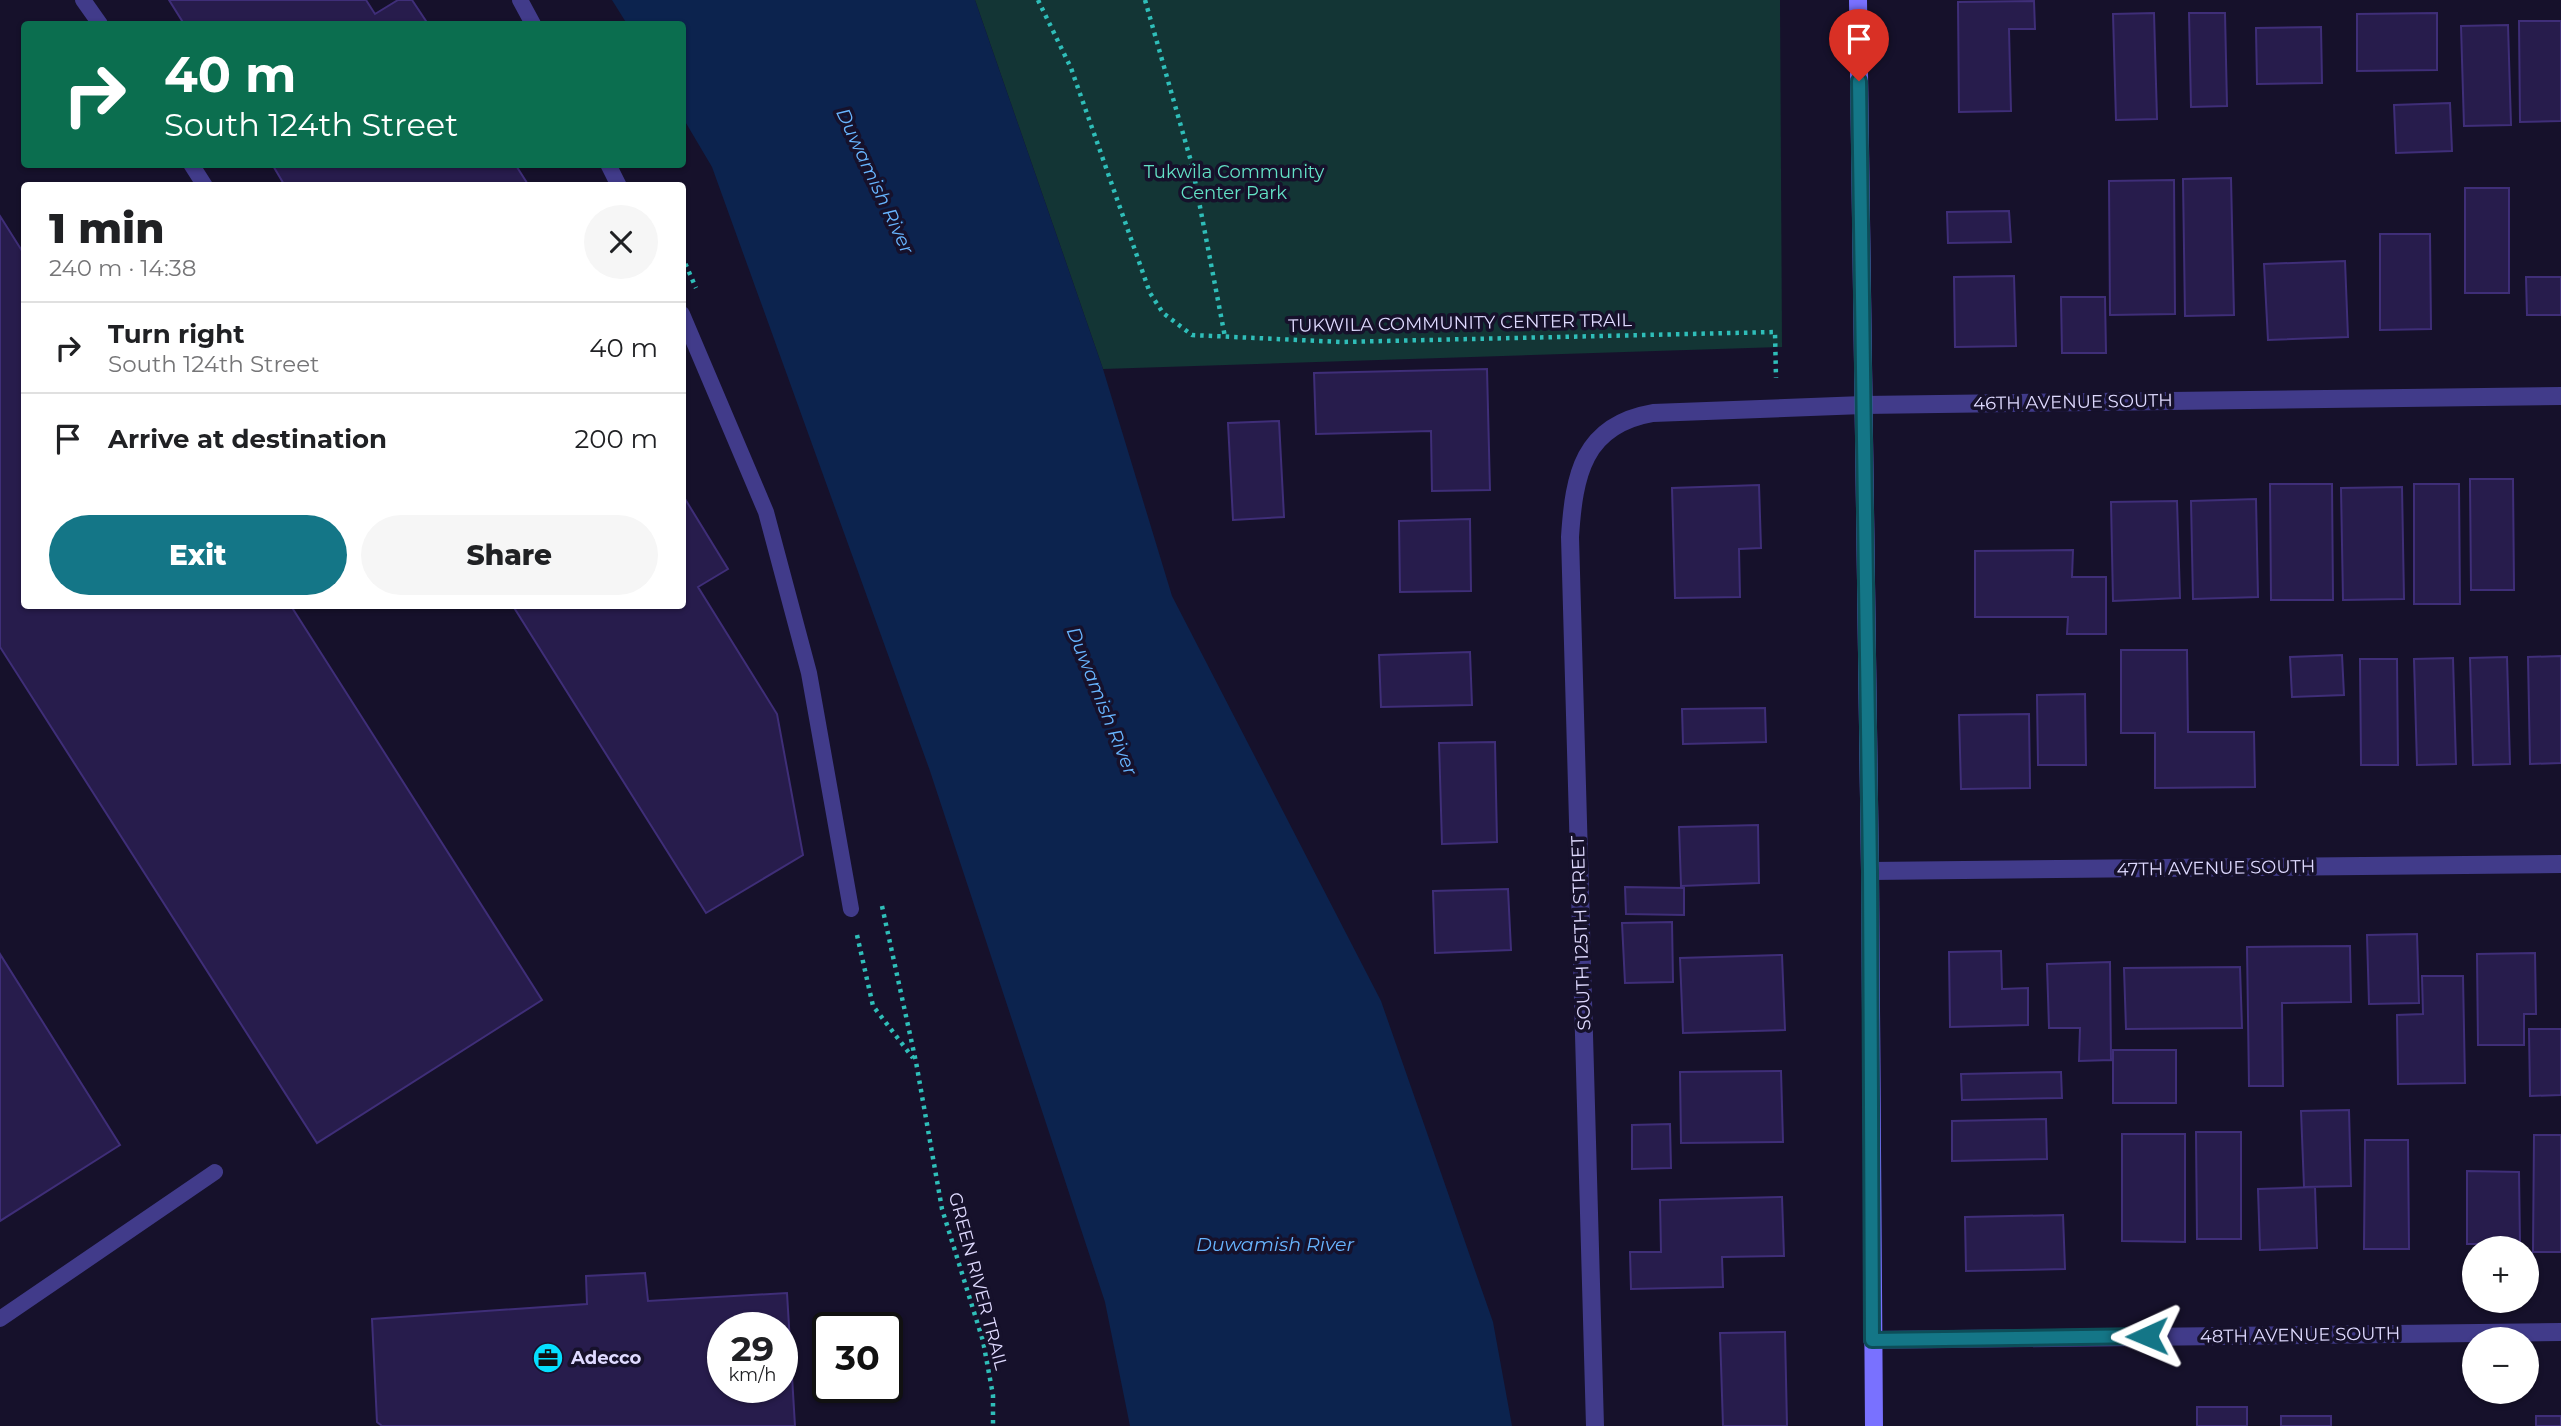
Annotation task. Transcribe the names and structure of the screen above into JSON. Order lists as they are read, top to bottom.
{
  "streets": {
    "street": [
      "46TH AVENUE SOUTH",
      "47TH AVENUE SOUTH",
      "SOUTH 125TH STREET",
      "48TH AVENUE SOUTH"
    ],
    "path": ["TUKWILA COMMUNITY CENTER TRAIL", "GREEN RIVER TRAIL"]
  },
  "crossings": [
    ["TUKWILA COMMUNITY CENTER TRAIL", "46TH AVENUE SOUTH"],
    ["46TH AVENUE SOUTH", "SOUTH 125TH STREET"]
  ],
  "water": ["Duwamish River"],
  "parks": ["Tukwila Community Center Park"],
  "places": {
    "office": ["Adecco"]
  },
  "page": {
    "turn": ["40 m", "South 124th Street"],
    "heading": ["1 min", "240 m · 14:38"],
    "list": [
      {
        "name": "Turn right",
        "note": "South 124th Street",
        "value": "40 m"
      },
      {
        "name": "Arrive at destination",
        "value": "200 m"
      }
    ],
    "buttons": ["Exit", "Share"],
    "map_buttons": ["+", "−"],
    "speed": "29 km/h",
    "limit": "30"
  }
}
